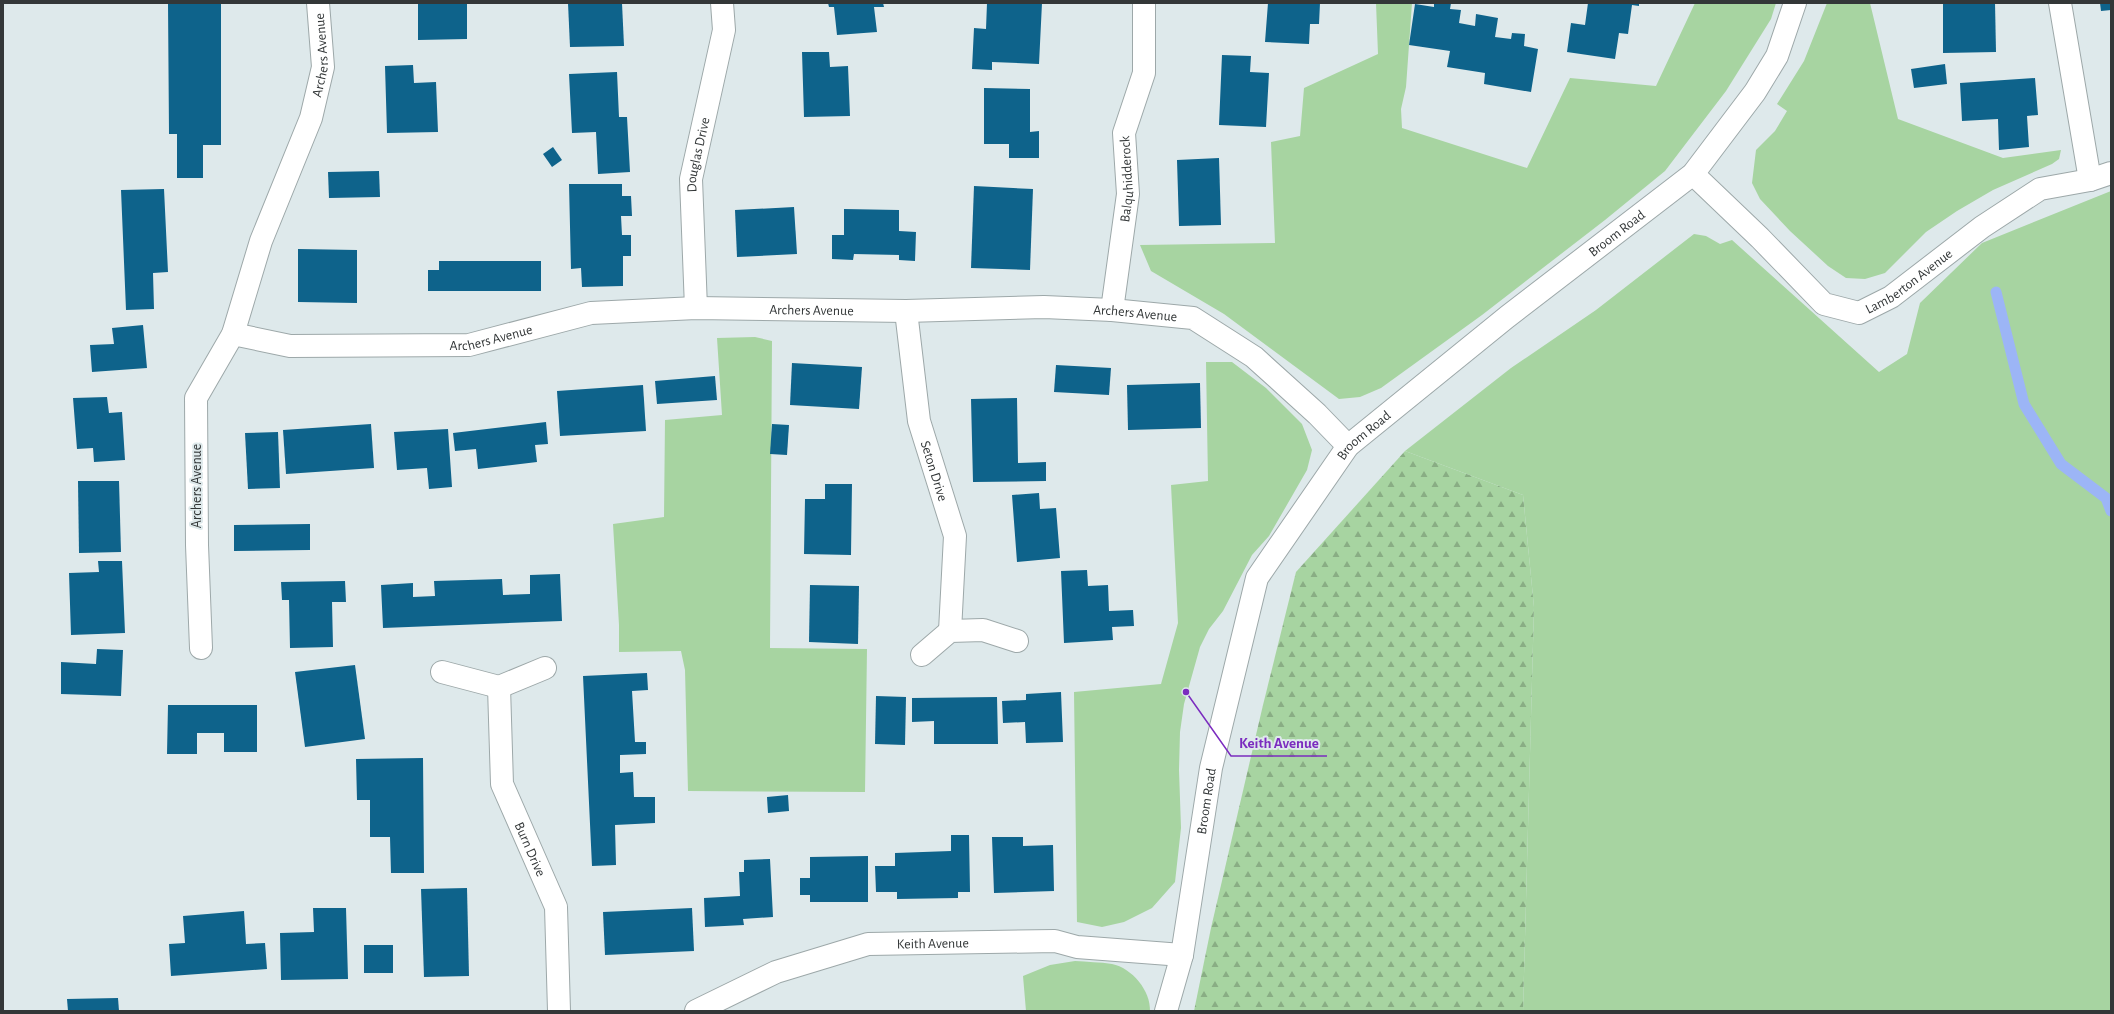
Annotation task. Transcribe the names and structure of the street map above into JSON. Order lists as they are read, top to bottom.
{
  "streets": {
    "street": [
      "Archers Avenue",
      "Douglas Drive",
      "Balquhidderock",
      "Broom Road",
      "Lamberton Avenue",
      "Seton Drive",
      "Burn Drive",
      "Keith Avenue"
    ]
  },
  "crossings": [
    ["Archers Avenue", "Douglas Drive"],
    ["Archers Avenue", "Balquhidderock"],
    ["Archers Avenue", "Broom Road"],
    ["Archers Avenue", "Seton Drive"],
    ["Broom Road", "Lamberton Avenue"],
    ["Broom Road", "Keith Avenue"]
  ],
  "places": ["Keith Avenue"]
}
